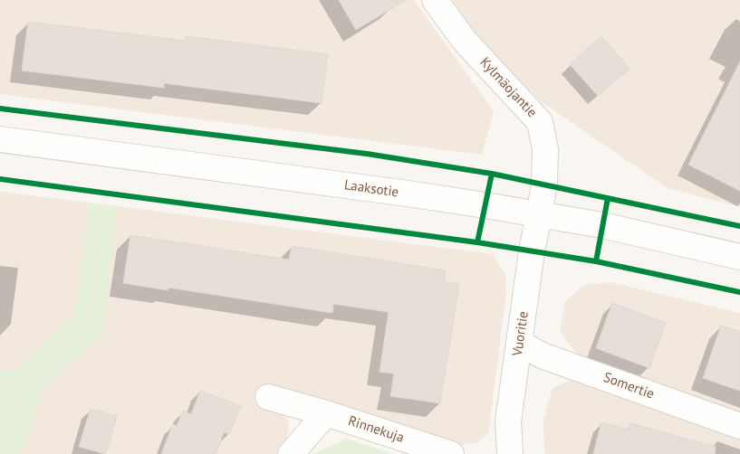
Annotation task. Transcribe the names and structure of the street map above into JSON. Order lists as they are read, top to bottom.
{
  "streets": {
    "street": [
      "Kylmäojantie",
      "Laaksotie",
      "Vuoritie",
      "Somertie",
      "Rinnekuja"
    ]
  },
  "crossings": [
    ["Kylmäojantie", "Laaksotie"],
    ["Kylmäojantie", "Vuoritie"],
    ["Laaksotie", "Vuoritie"],
    ["Vuoritie", "Somertie"]
  ]
}
